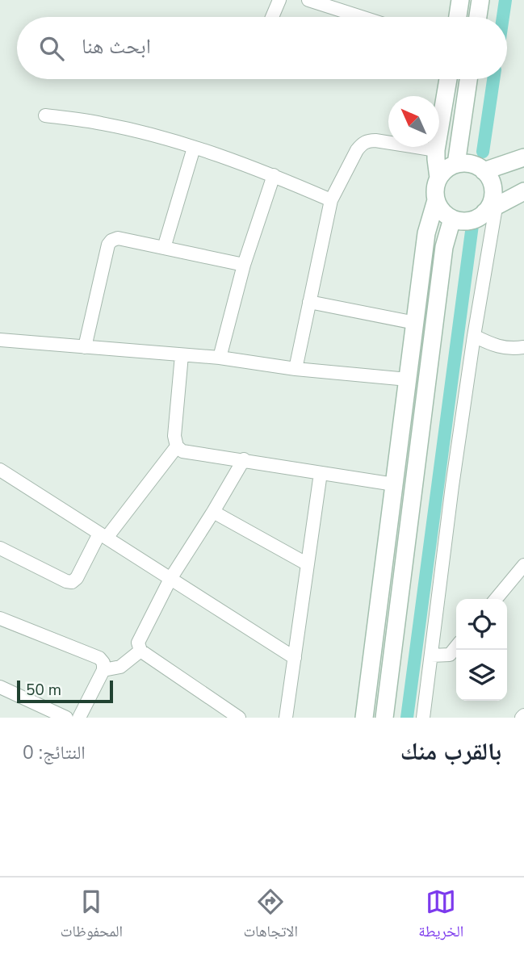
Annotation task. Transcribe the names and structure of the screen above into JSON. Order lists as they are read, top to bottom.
{
  "scale_bar": "50 m",
  "north": "top left",
  "page": {
    "search": "ابحث هنا",
    "scale": "50 m",
    "heading": ["بالقرب منك", "النتائج: 0"],
    "nav": ["الخريطة", "الاتجاهات", "المحفوظات"]
  }
}
